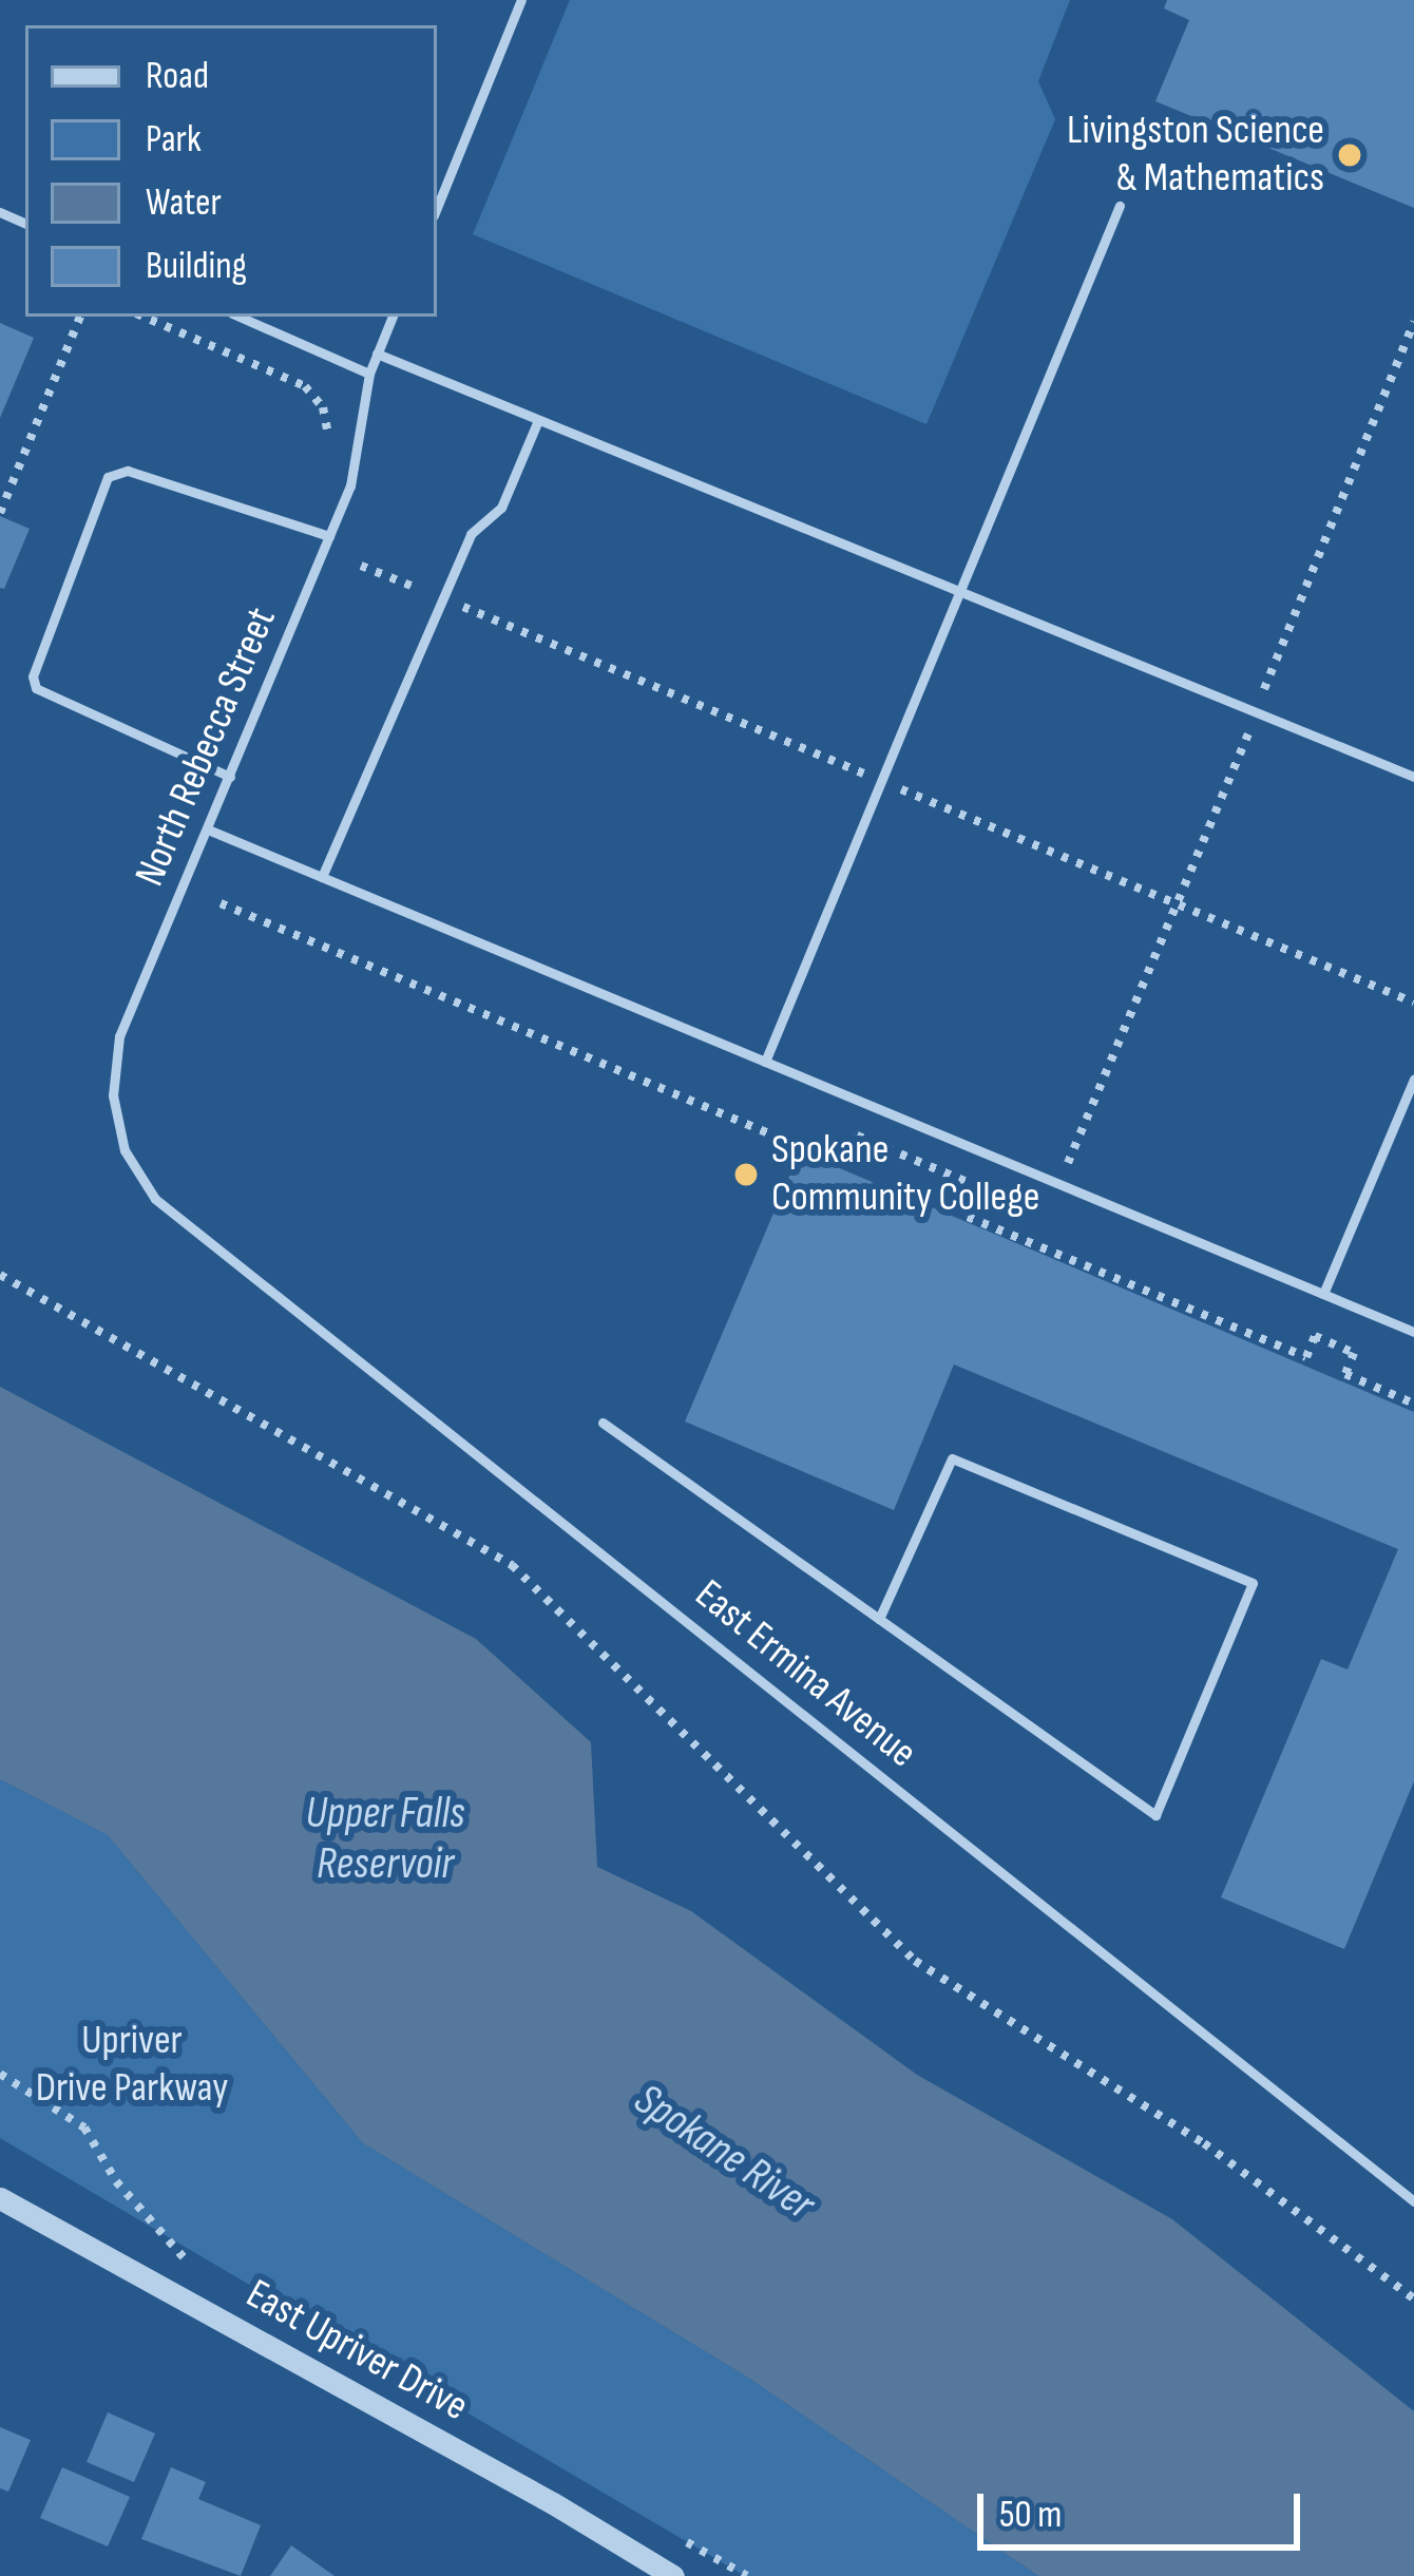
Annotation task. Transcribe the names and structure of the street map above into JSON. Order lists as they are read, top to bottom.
{
  "streets": {
    "street": ["East Upriver Drive"],
    "lane": ["North Rebecca Street", "East Ermina Avenue"]
  },
  "crossings": [
    ["North Rebecca Street", "East Ermina Avenue"]
  ],
  "water": ["Upper Falls Reservoir", "Spokane River"],
  "parks": ["Upriver Drive Parkway"],
  "places": ["Livingston Science & Mathematics", "Spokane Community College"],
  "legend": [
    "Road",
    "Park",
    "Water",
    "Building"
  ],
  "scale_bar": "50 m"
}
